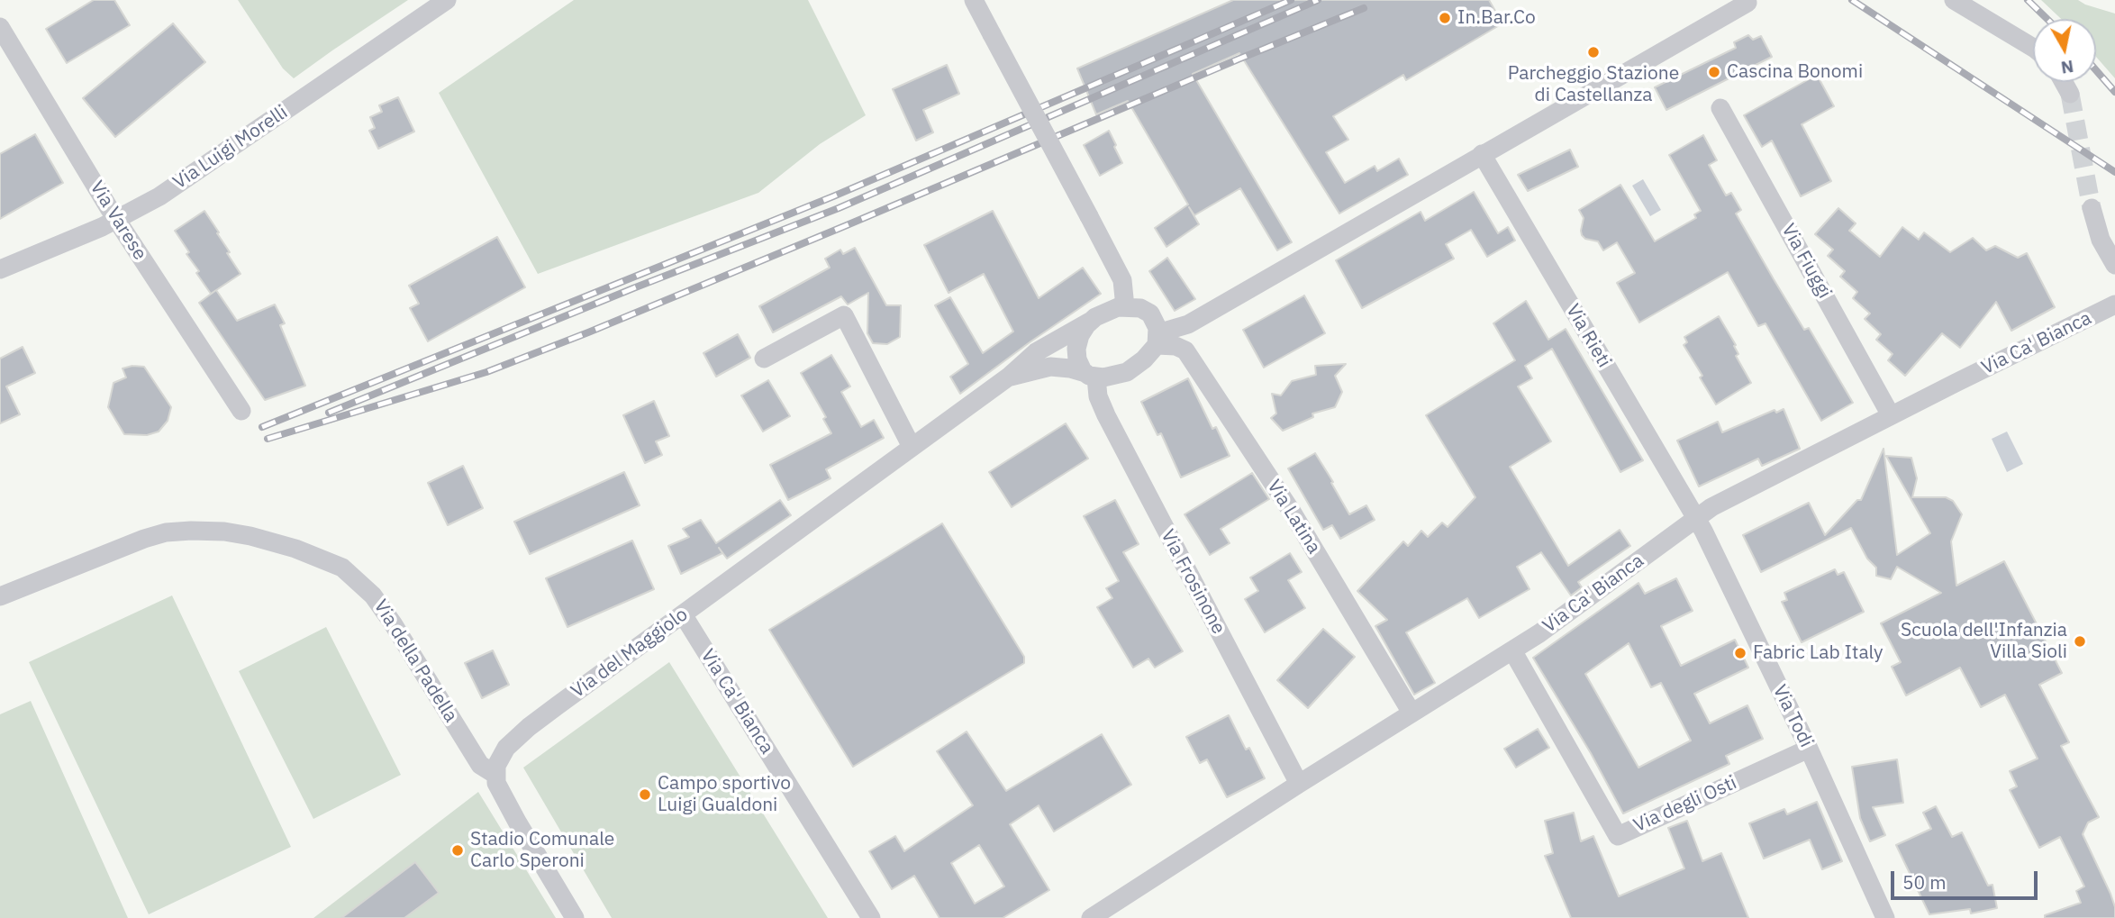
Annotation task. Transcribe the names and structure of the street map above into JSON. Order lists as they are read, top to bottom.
{
  "streets": {
    "street": [
      "Via Luigi Morelli",
      "Via Varese",
      "Via Fiuggi",
      "Via Rieti",
      "Via Ca' Bianca",
      "Via Latina",
      "Via Frosinone",
      "Via del Maggiolo",
      "Via della Padella",
      "Via Todi",
      "Via degli Osti"
    ]
  },
  "crossings": [
    ["Via Luigi Morelli", "Via Varese"],
    ["Via Fiuggi", "Via Ca' Bianca"],
    ["Via Rieti", "Via Ca' Bianca"],
    ["Via Rieti", "Via Todi"],
    ["Via Ca' Bianca", "Via Latina"],
    ["Via Ca' Bianca", "Via Frosinone"],
    ["Via Ca' Bianca", "Via del Maggiolo"],
    ["Via Ca' Bianca", "Via Todi"],
    ["Via Ca' Bianca", "Via degli Osti"],
    ["Via Latina", "Via Frosinone"],
    ["Via Latina", "Via del Maggiolo"],
    ["Via Frosinone", "Via del Maggiolo"],
    ["Via del Maggiolo", "Via della Padella"],
    ["Via Todi", "Via degli Osti"]
  ],
  "places": [
    "In.Bar.Co",
    "Parcheggio Stazione di Castellanza",
    "Cascina Bonomi",
    "Scuola dell'Infanzia Villa Sioli",
    "Fabric Lab Italy",
    "Campo sportivo Luigi Gualdoni",
    "Stadio Comunale Carlo Speroni"
  ],
  "scale_bar": "50 m",
  "north": "bottom"
}
